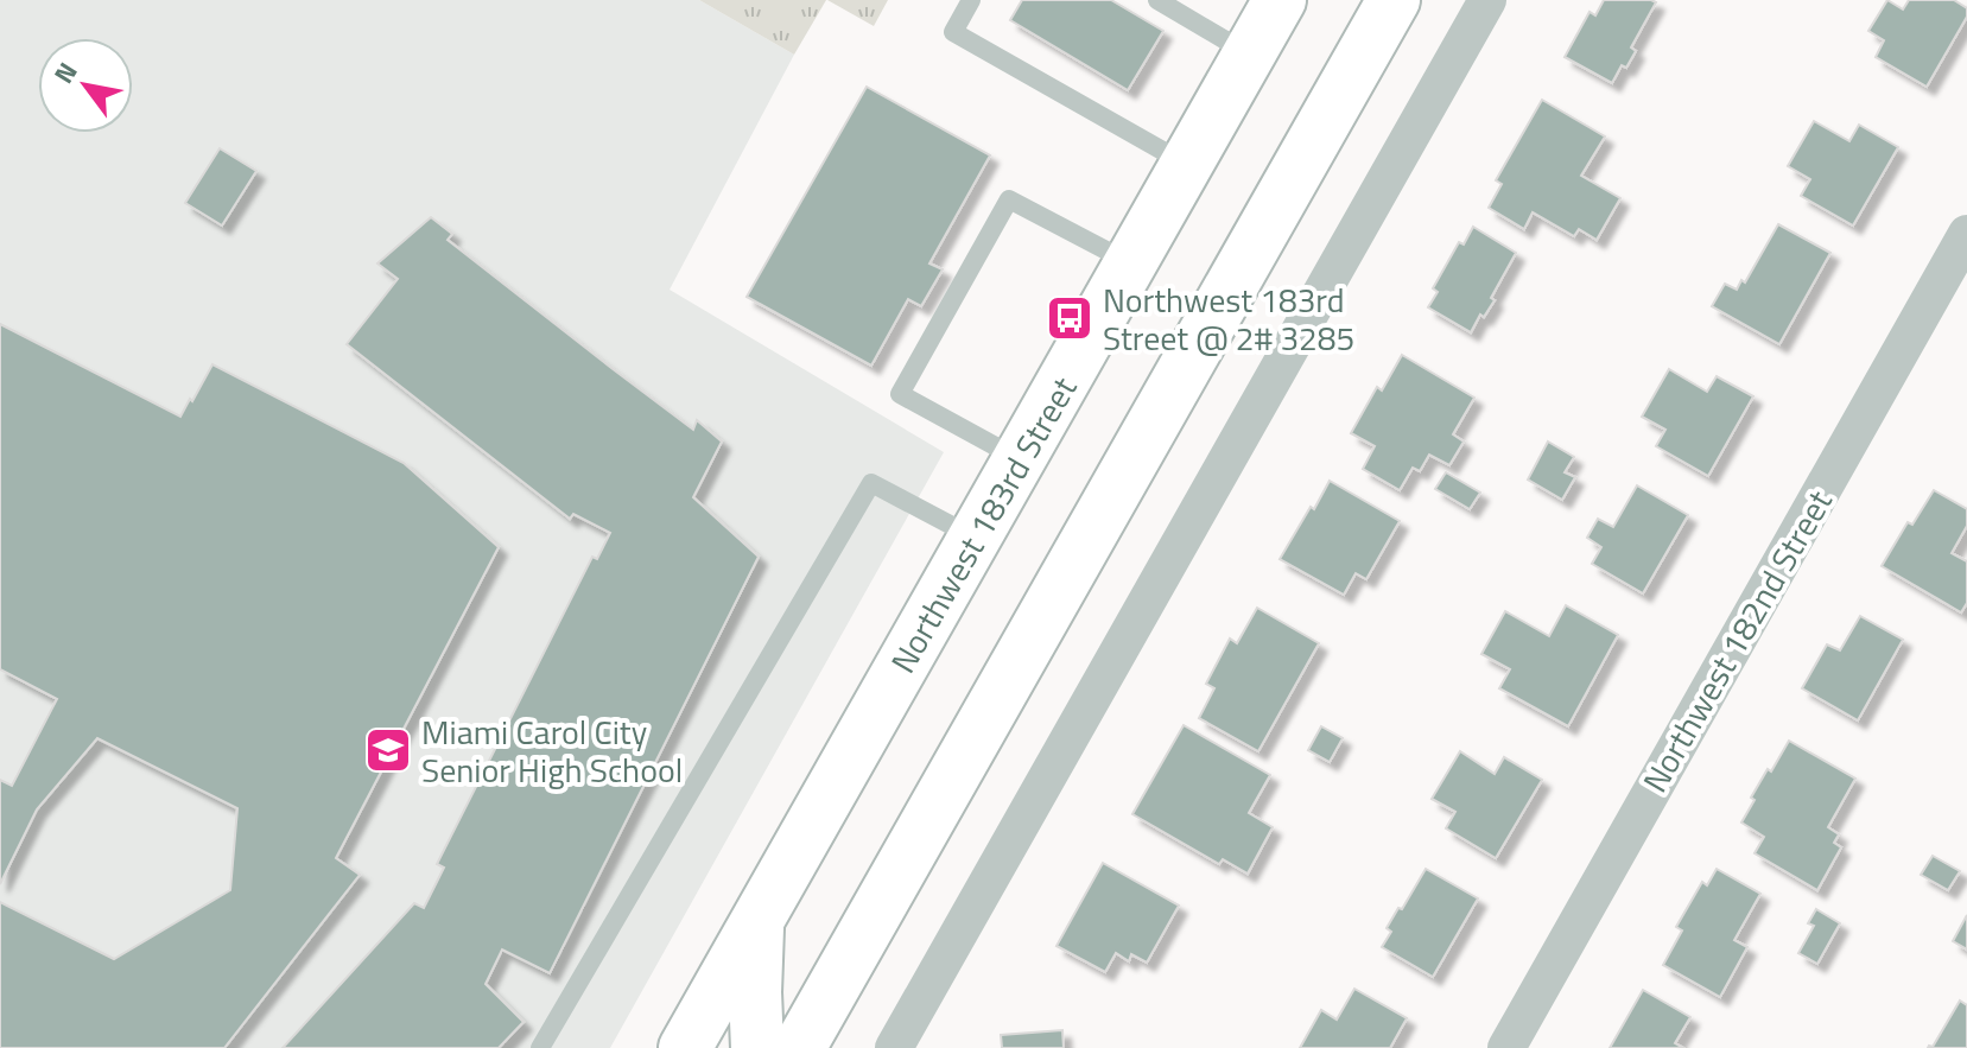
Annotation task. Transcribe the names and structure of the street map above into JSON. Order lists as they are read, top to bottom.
{
  "streets": {
    "main road": ["Northwest 183rd Street"],
    "street": ["Northwest 182nd Street"]
  },
  "places": {
    "bus stop": ["Northwest 183rd Street @ 2# 3285"],
    "school or university": ["Miami Carol City Senior High School"]
  },
  "north": "top left"
}
